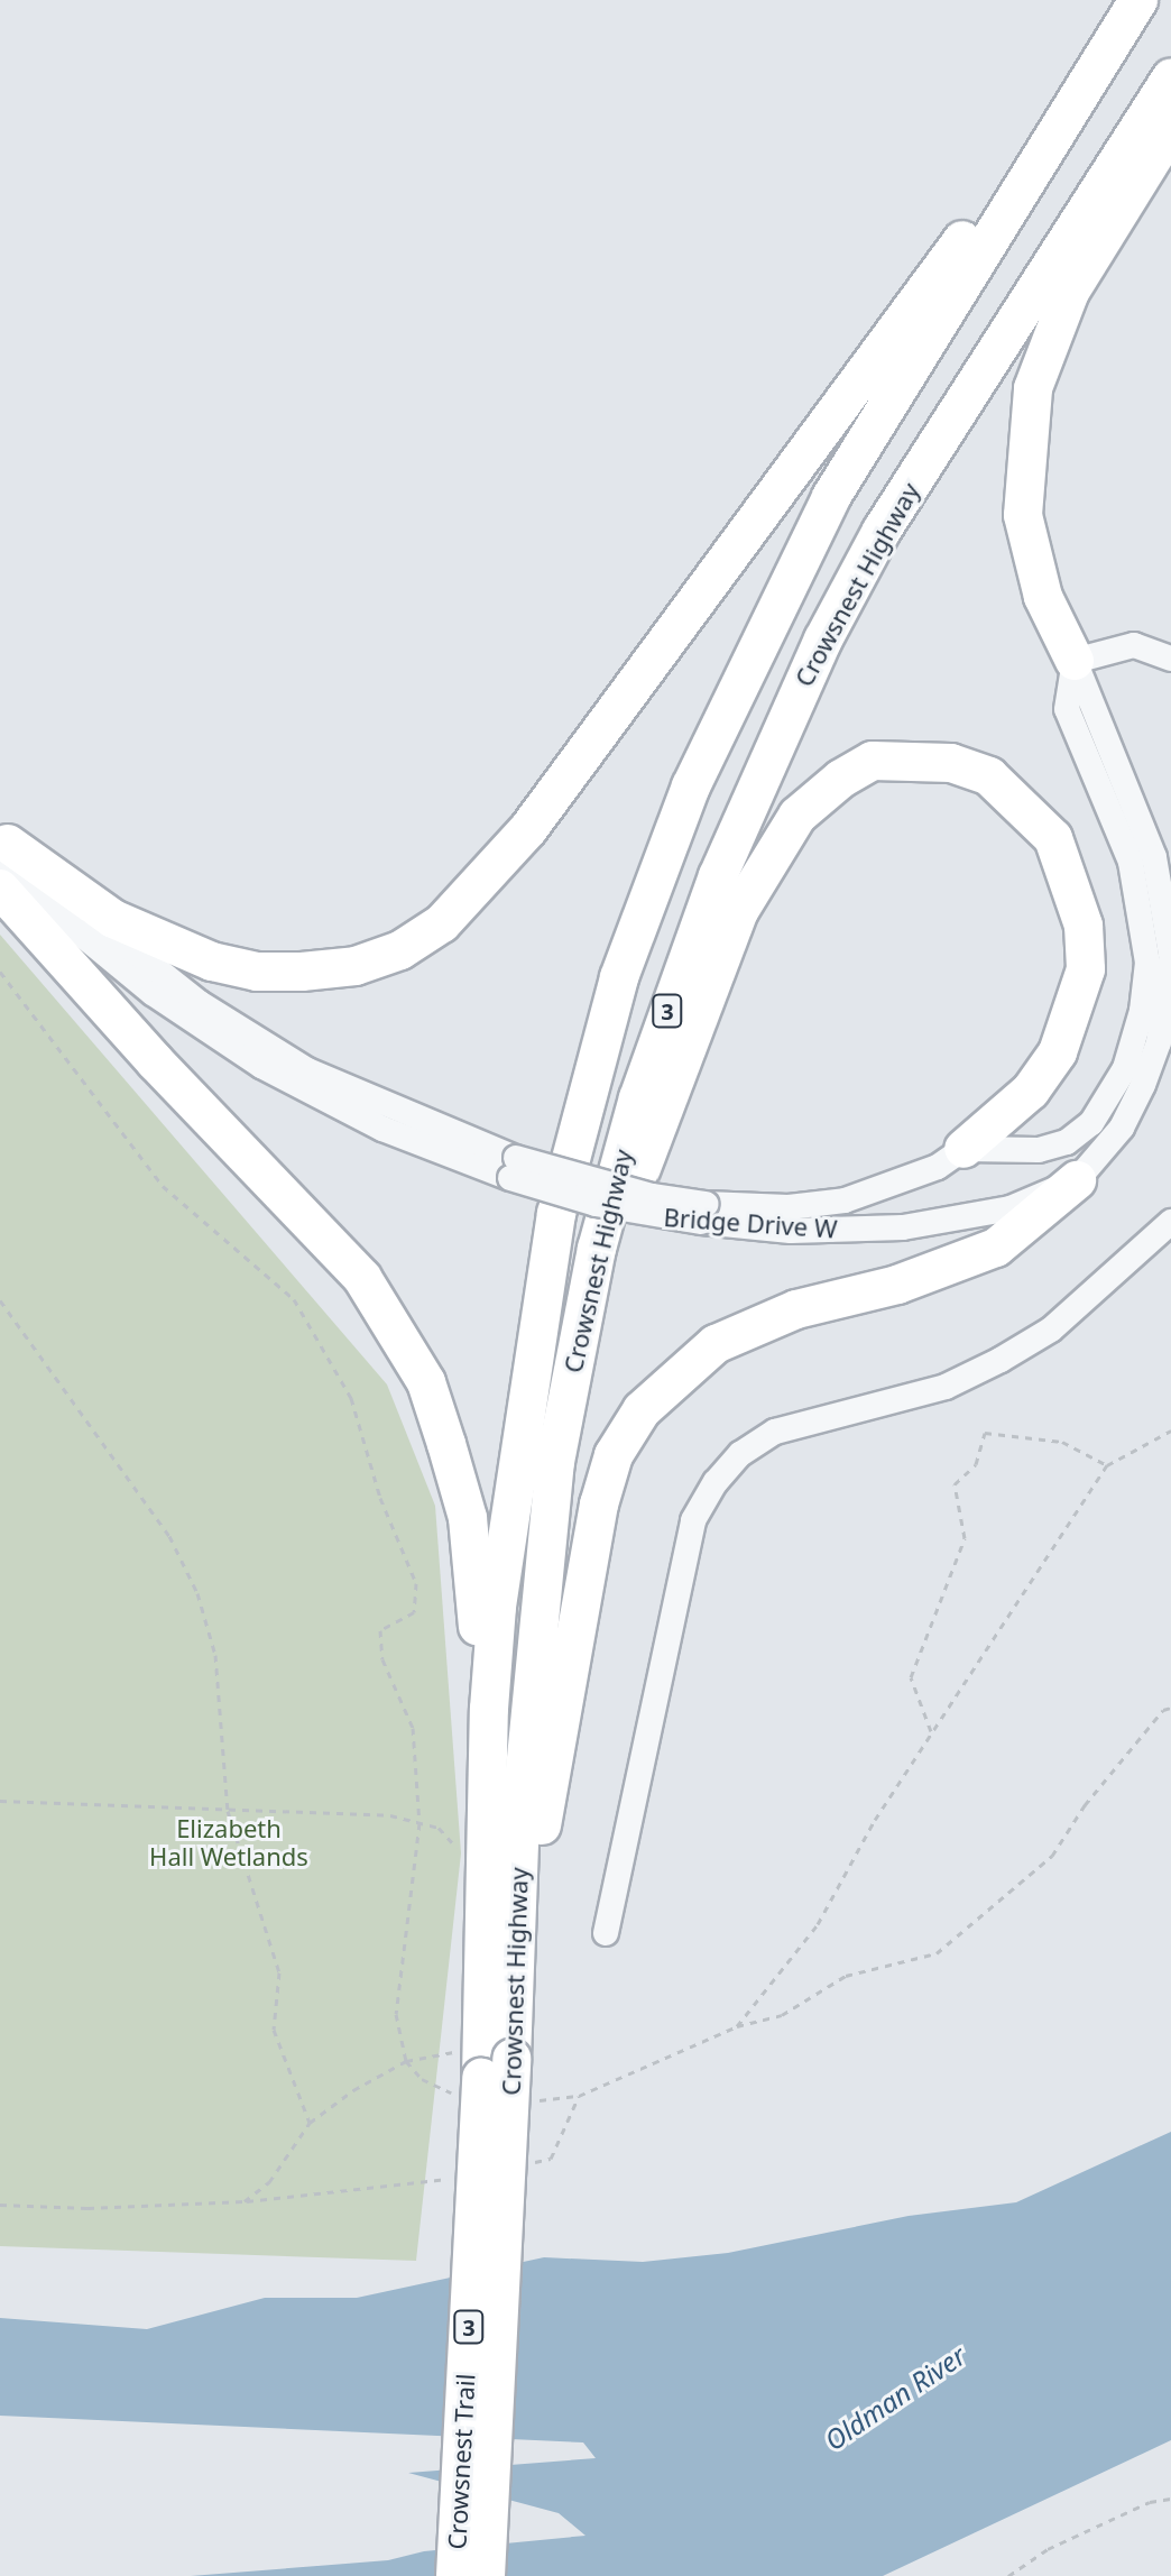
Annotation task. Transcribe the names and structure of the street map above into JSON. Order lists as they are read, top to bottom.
{
  "streets": {
    "highway": ["Crowsnest Highway", "3", "Crowsnest Trail"],
    "street": ["Bridge Drive W"]
  },
  "crossings": [
    ["Crowsnest Highway", "Crowsnest Trail"]
  ],
  "water": ["Oldman River"],
  "parks": ["Elizabeth Hall Wetlands"]
}
